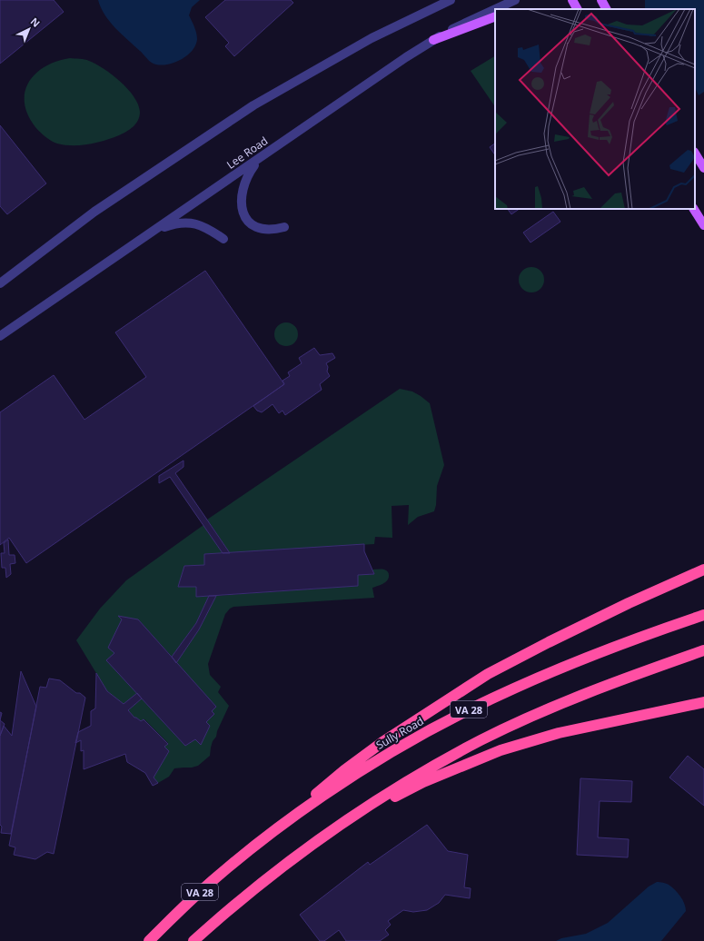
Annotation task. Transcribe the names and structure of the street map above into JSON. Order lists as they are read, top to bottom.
{
  "streets": {
    "highway": ["VA 28", "Sully Road"],
    "street": ["Lee Road"]
  },
  "north": "top right"
}
